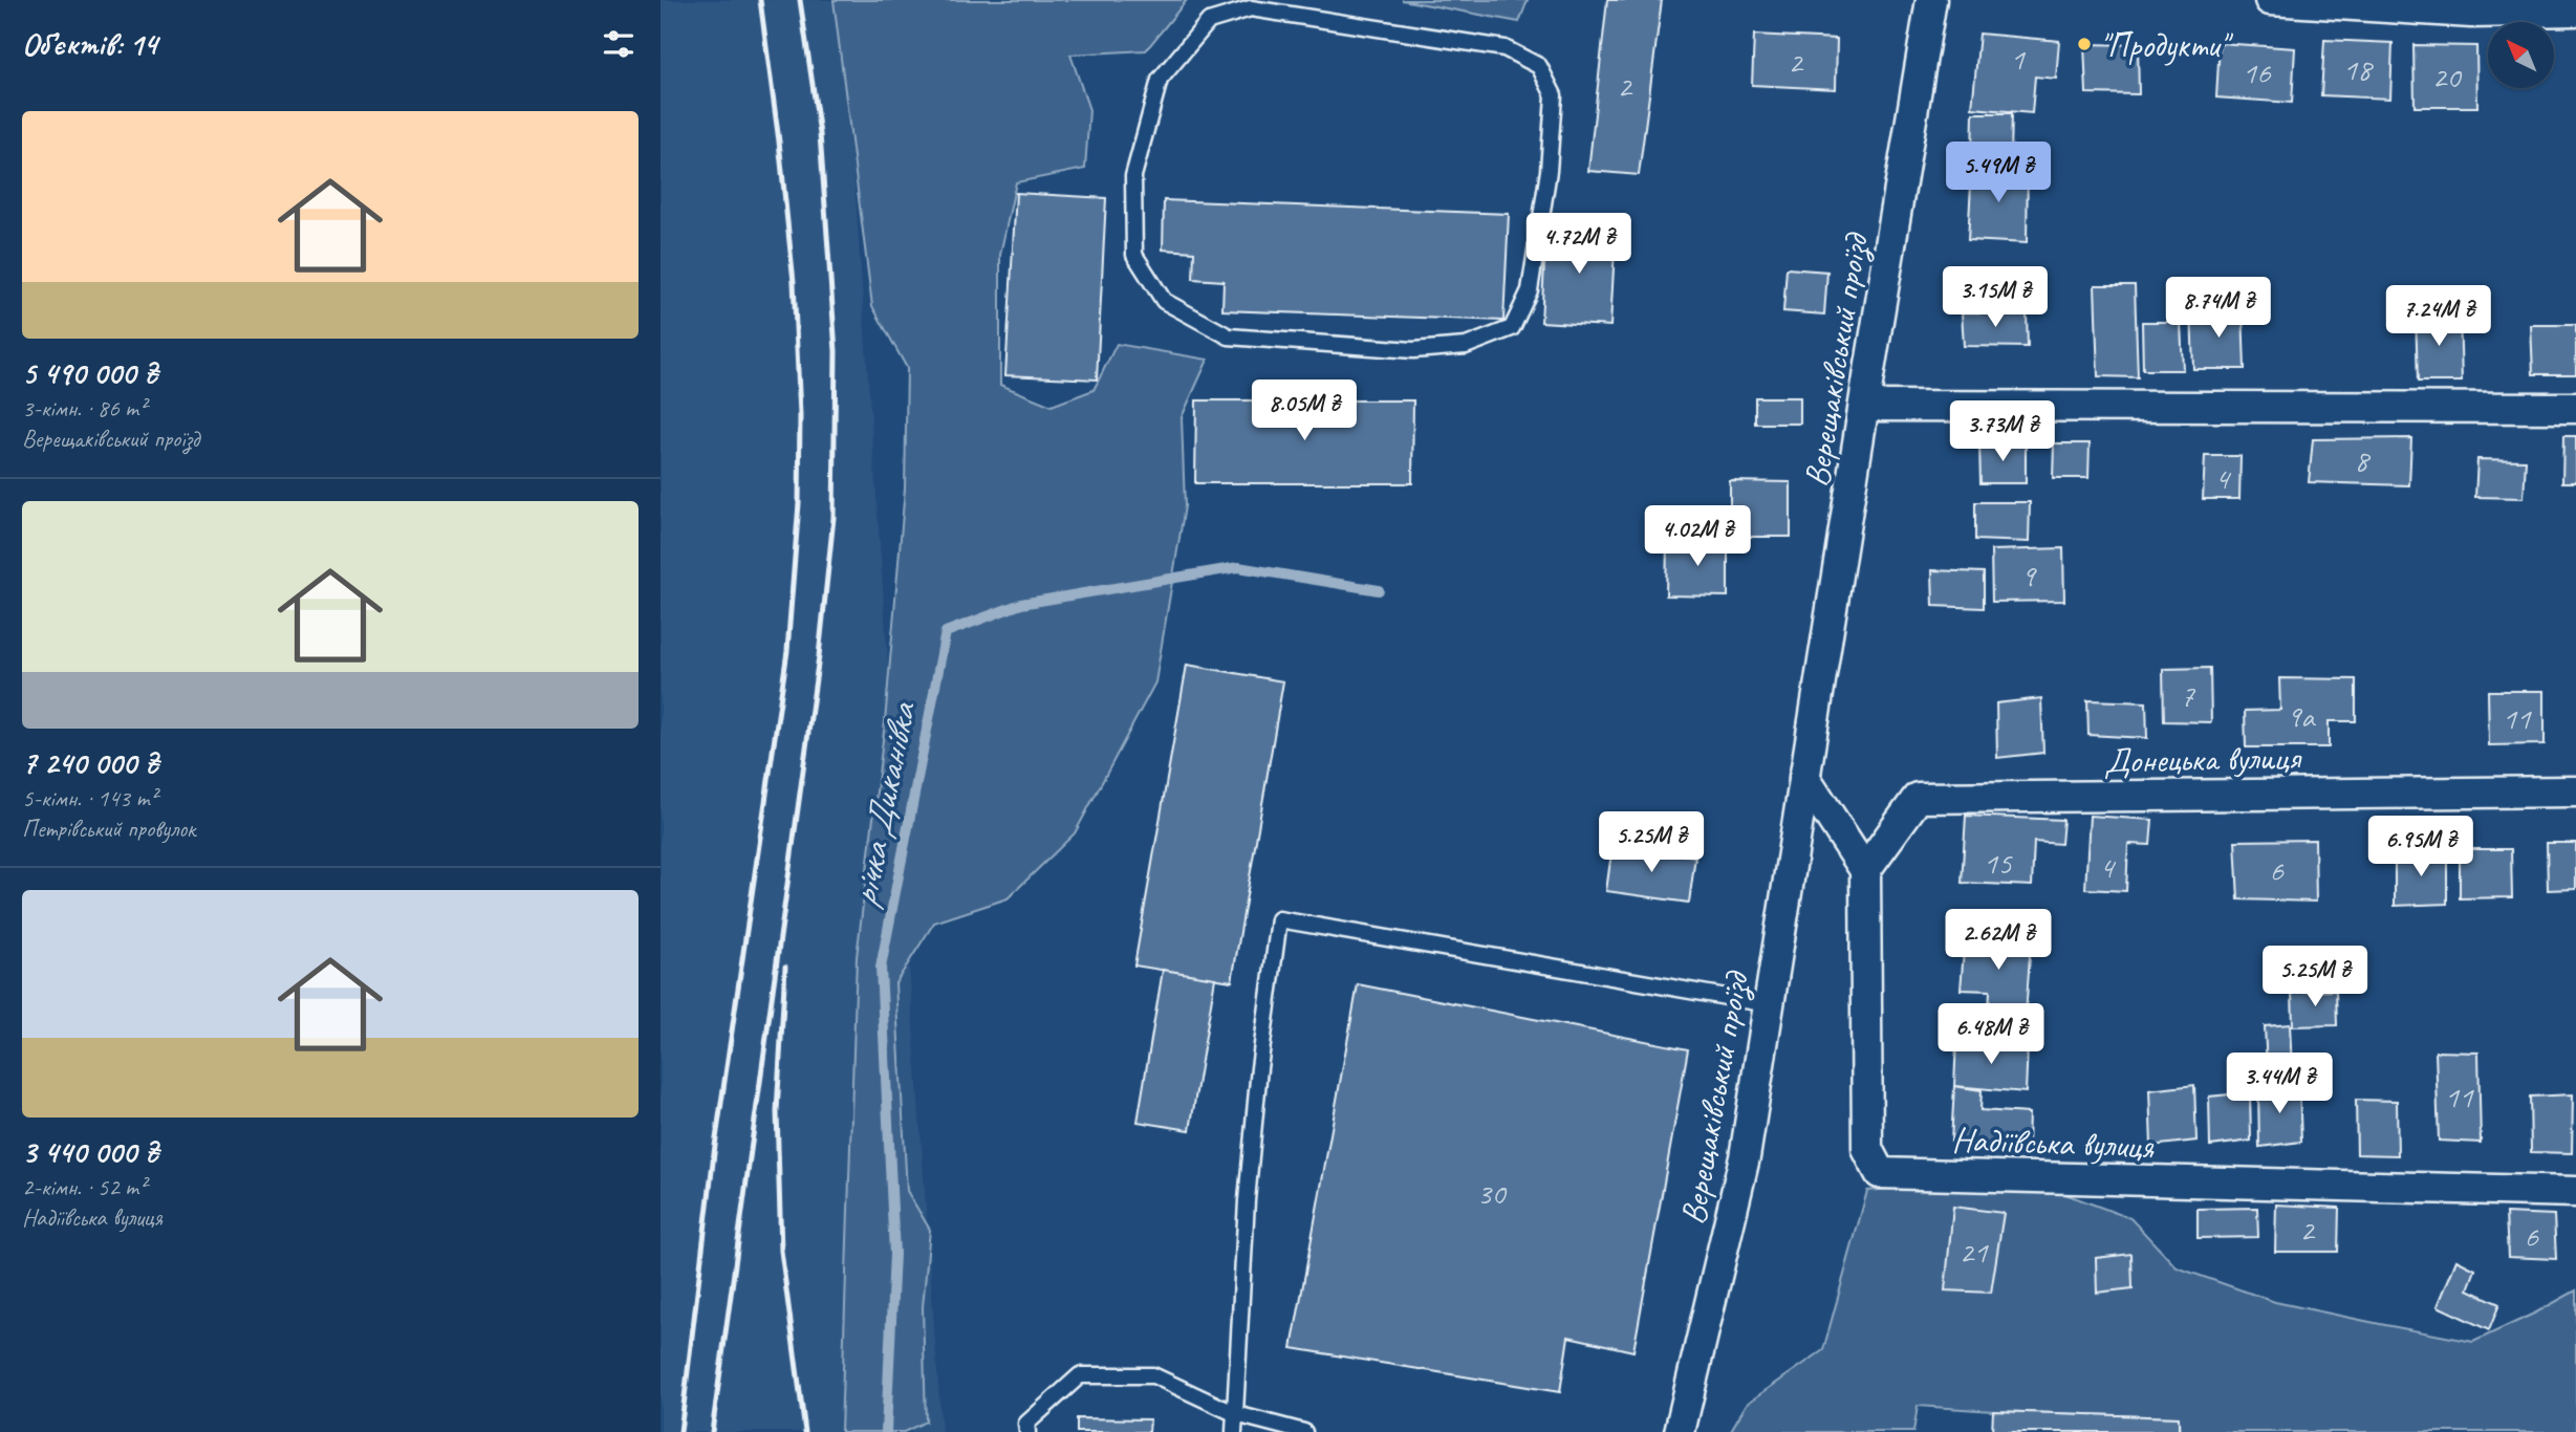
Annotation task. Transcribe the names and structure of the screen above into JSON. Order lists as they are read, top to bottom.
{
  "streets": {
    "street": ["Верещаківський проїзд", "Донецька вулиця", "Надіївська вулиця"]
  },
  "crossings": [
    ["Донецька вулиця", "Надіївська вулиця"]
  ],
  "water": ["річка Диканівка"],
  "places": ["\"Продукти\""],
  "house_numbers": [
    "1",
    "2",
    "18",
    "16",
    "20",
    "2",
    "8",
    "4",
    "9",
    "7",
    "9а",
    "11",
    "15",
    "4",
    "6",
    "11",
    "30",
    "2",
    "6",
    "21"
  ],
  "north": "top left",
  "page": {
    "heading": "Об’єктів: 14",
    "list": [
      {
        "name": "5 490 000 ₴",
        "note": "3-кімн. · 86 m² · Верещаківський проїзд"
      },
      {
        "name": "7 240 000 ₴",
        "note": "5-кімн. · 143 m² · Петрівський провулок"
      },
      {
        "name": "3 440 000 ₴",
        "note": "2-кімн. · 52 m² · Надіївська вулиця"
      }
    ],
    "price": [
      "5.49M ₴",
      "4.72M ₴",
      "3.15M ₴",
      "8.74M ₴",
      "7.24M ₴",
      "8.05M ₴",
      "3.73M ₴",
      "4.02M ₴",
      "5.25M ₴",
      "6.95M ₴",
      "2.62M ₴",
      "5.25M ₴",
      "6.48M ₴",
      "3.44M ₴"
    ]
  }
}
